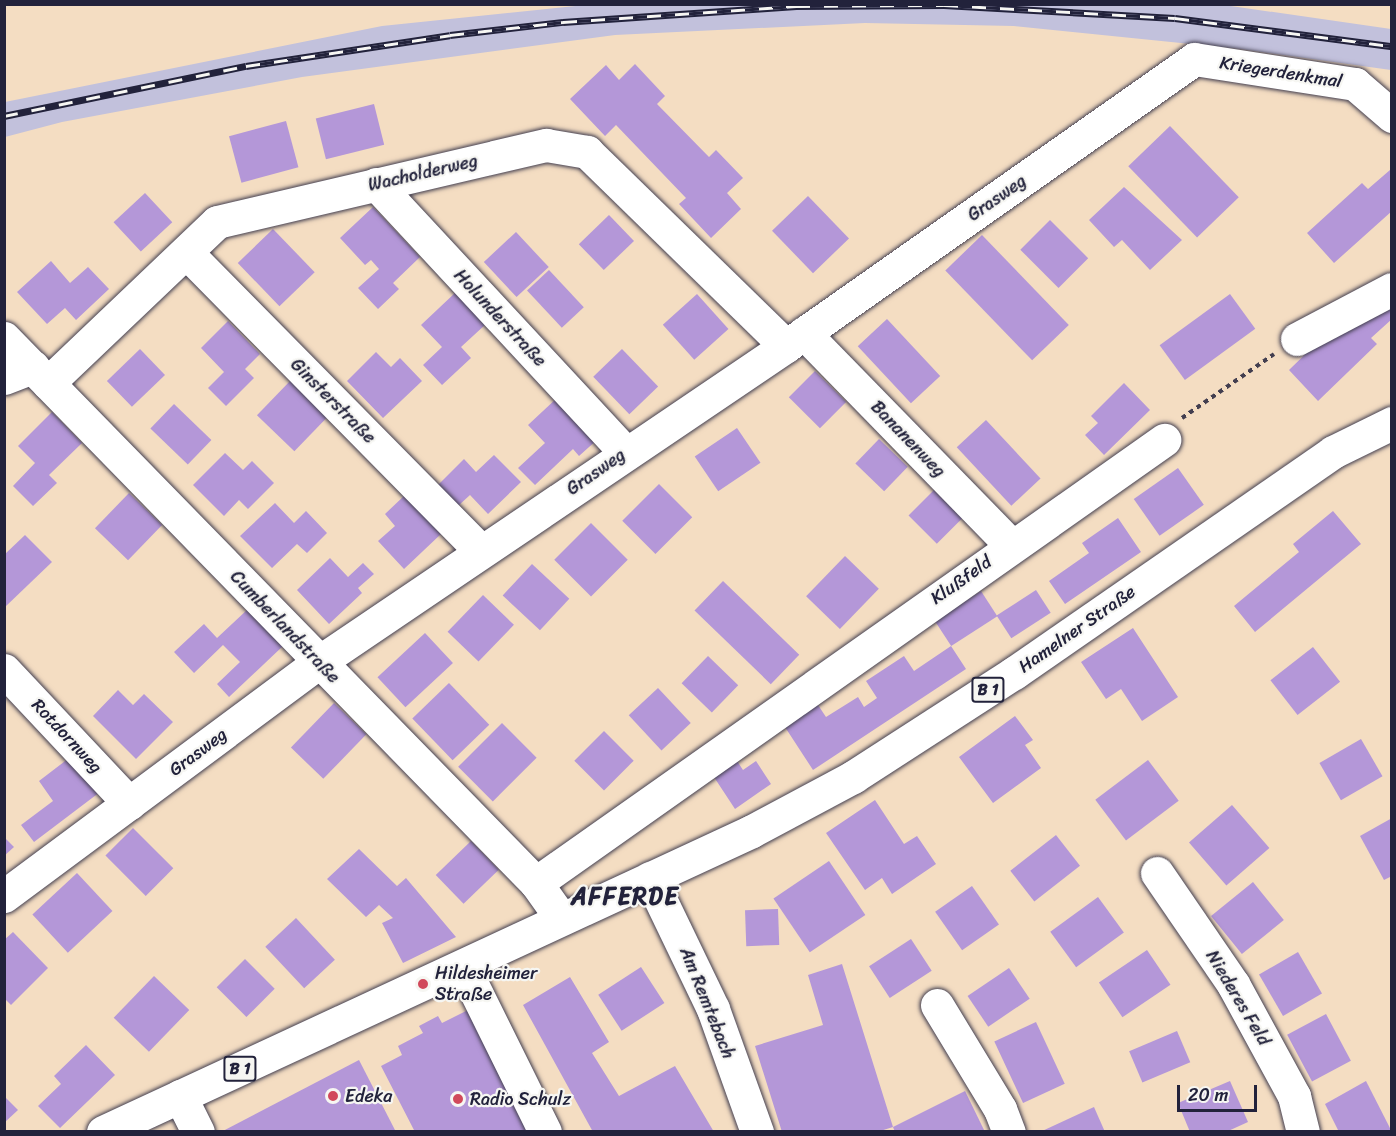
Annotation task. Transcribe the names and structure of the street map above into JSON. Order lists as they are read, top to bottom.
{
  "streets": {
    "street": [
      "Kriegerdenkmal",
      "Wacholderweg",
      "Grasweg",
      "Holunderstraße",
      "Ginsterstraße",
      "Bananenweg",
      "Klußfeld",
      "Cumberlandstraße",
      "Hamelner Straße",
      "B 1",
      "Rotdornweg",
      "Niederes Feld",
      "Am Remtebach"
    ]
  },
  "crossings": [
    ["Kriegerdenkmal", "Grasweg"],
    ["Wacholderweg", "Grasweg"],
    ["Wacholderweg", "Holunderstraße"],
    ["Wacholderweg", "Ginsterstraße"],
    ["Wacholderweg", "Bananenweg"],
    ["Wacholderweg", "Cumberlandstraße"],
    ["Grasweg", "Holunderstraße"],
    ["Grasweg", "Ginsterstraße"],
    ["Grasweg", "Bananenweg"],
    ["Grasweg", "Cumberlandstraße"],
    ["Grasweg", "Rotdornweg"],
    ["Bananenweg", "Klußfeld"],
    ["Klußfeld", "Cumberlandstraße"],
    ["Cumberlandstraße", "Hamelner Straße"],
    ["Cumberlandstraße", "B 1"],
    ["Hamelner Straße", "B 1"],
    ["Hamelner Straße", "Am Remtebach"]
  ],
  "districts": ["AFFERDE"],
  "places": ["Hildesheimer Straße", "Edeka", "Radio Schulz"],
  "scale_bar": "20 m"
}
